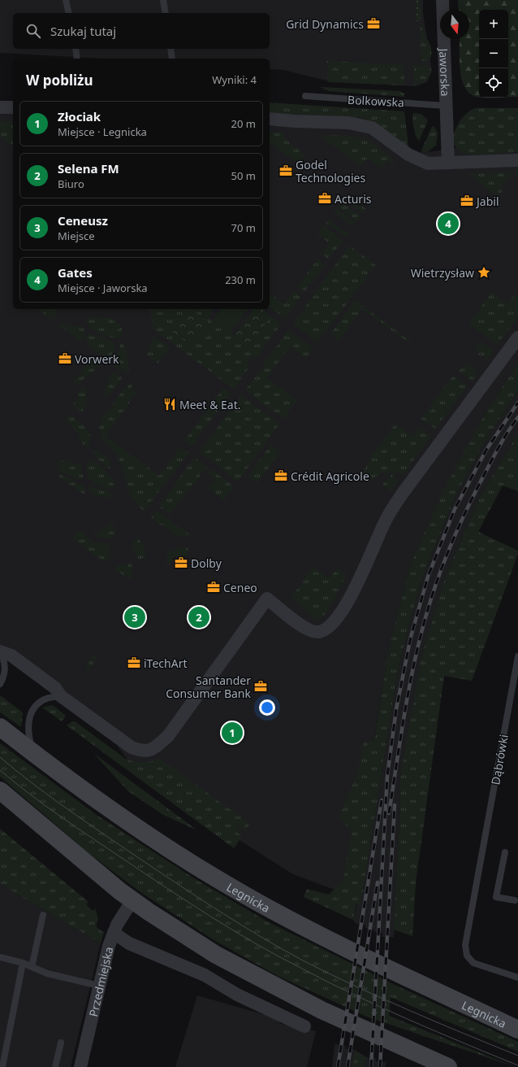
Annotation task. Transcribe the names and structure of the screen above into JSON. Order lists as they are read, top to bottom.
{
  "streets": {
    "main road": ["Legnicka"],
    "street": ["Jaworska", "Przedmiejska"],
    "lane": ["Bolkowska", "Dąbrówki"]
  },
  "crossings": [
    ["Jaworska", "Bolkowska"]
  ],
  "places": {
    "office": [
      "Grid Dynamics",
      "Godel Technologies",
      "Acturis",
      "Jabil",
      "Vorwerk",
      "Crédit Agricole",
      "Dolby",
      "Ceneo",
      "iTechArt",
      "Santander Consumer Bank"
    ],
    "place": ["Wietrzysław"],
    "restaurant": ["Meet & Eat."]
  },
  "north": "bottom",
  "page": {
    "map_buttons": ["+", "−"],
    "search": "Szukaj tutaj",
    "heading": ["W pobliżu", "Wyniki: 4"],
    "list": [
      {
        "mark": "1",
        "name": "Złociak",
        "note": "Miejsce · Legnicka",
        "value": "20 m"
      },
      {
        "mark": "2",
        "name": "Selena FM",
        "note": "Biuro",
        "value": "50 m"
      },
      {
        "mark": "3",
        "name": "Ceneusz",
        "note": "Miejsce",
        "value": "70 m"
      },
      {
        "mark": "4",
        "name": "Gates",
        "note": "Miejsce · Jaworska",
        "value": "230 m"
      }
    ],
    "pins": [
      "4",
      "2",
      "3",
      "1"
    ]
  }
}
